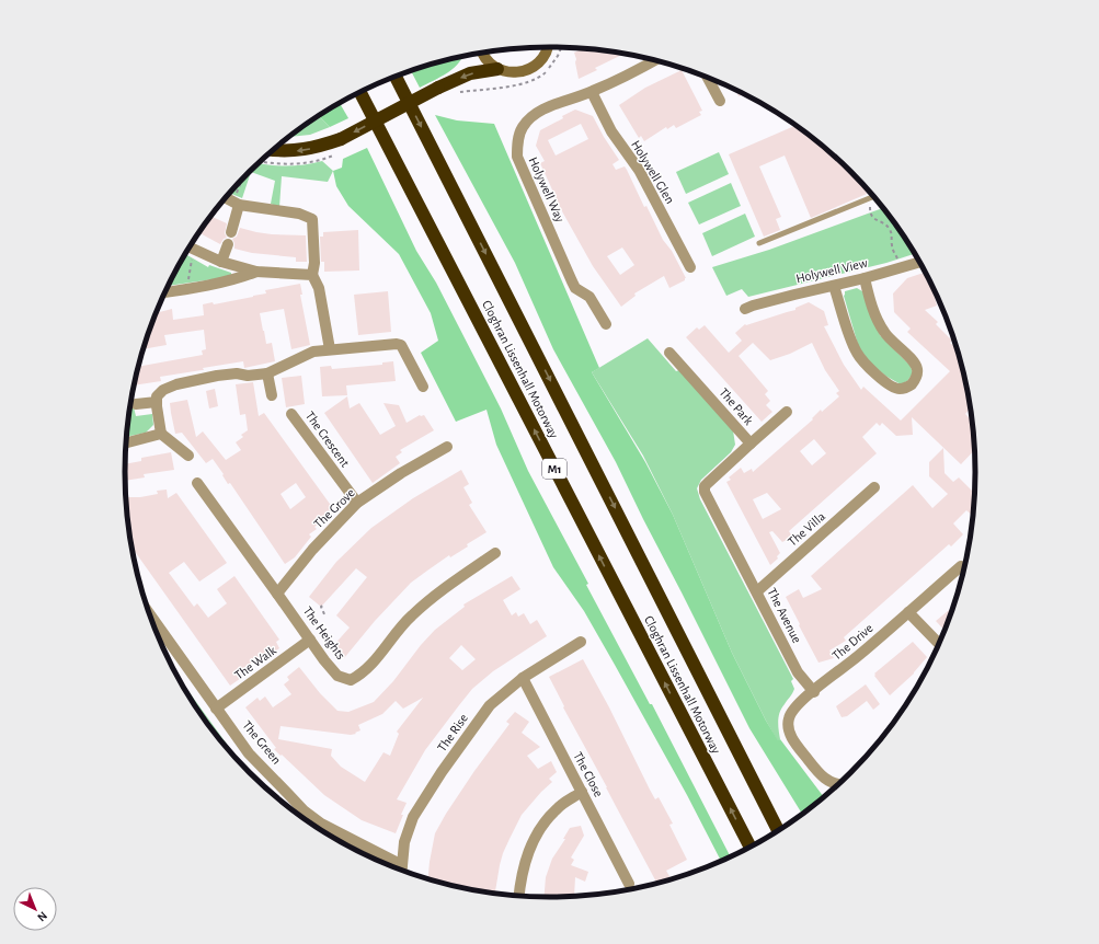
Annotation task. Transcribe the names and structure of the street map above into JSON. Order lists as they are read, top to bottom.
{
  "streets": {
    "highway": ["Cloghran Lissenhall Motorway", "M1"],
    "street": [
      "Holywell Glen",
      "Holywell Way",
      "Holywell View",
      "The Park",
      "The Crescent",
      "The Grove",
      "The Villa",
      "The Avenue",
      "The Heights",
      "The Drive",
      "The Walk",
      "The Rise",
      "The Green",
      "The Close"
    ]
  },
  "crossings": [
    ["Holywell Glen", "Holywell Way"],
    ["The Park", "The Avenue"],
    ["The Crescent", "The Grove"],
    ["The Grove", "The Heights"],
    ["The Villa", "The Avenue"],
    ["The Avenue", "The Drive"],
    ["The Heights", "The Walk"],
    ["The Walk", "The Green"],
    ["The Rise", "The Green"],
    ["The Rise", "The Close"]
  ],
  "north": "bottom right"
}
